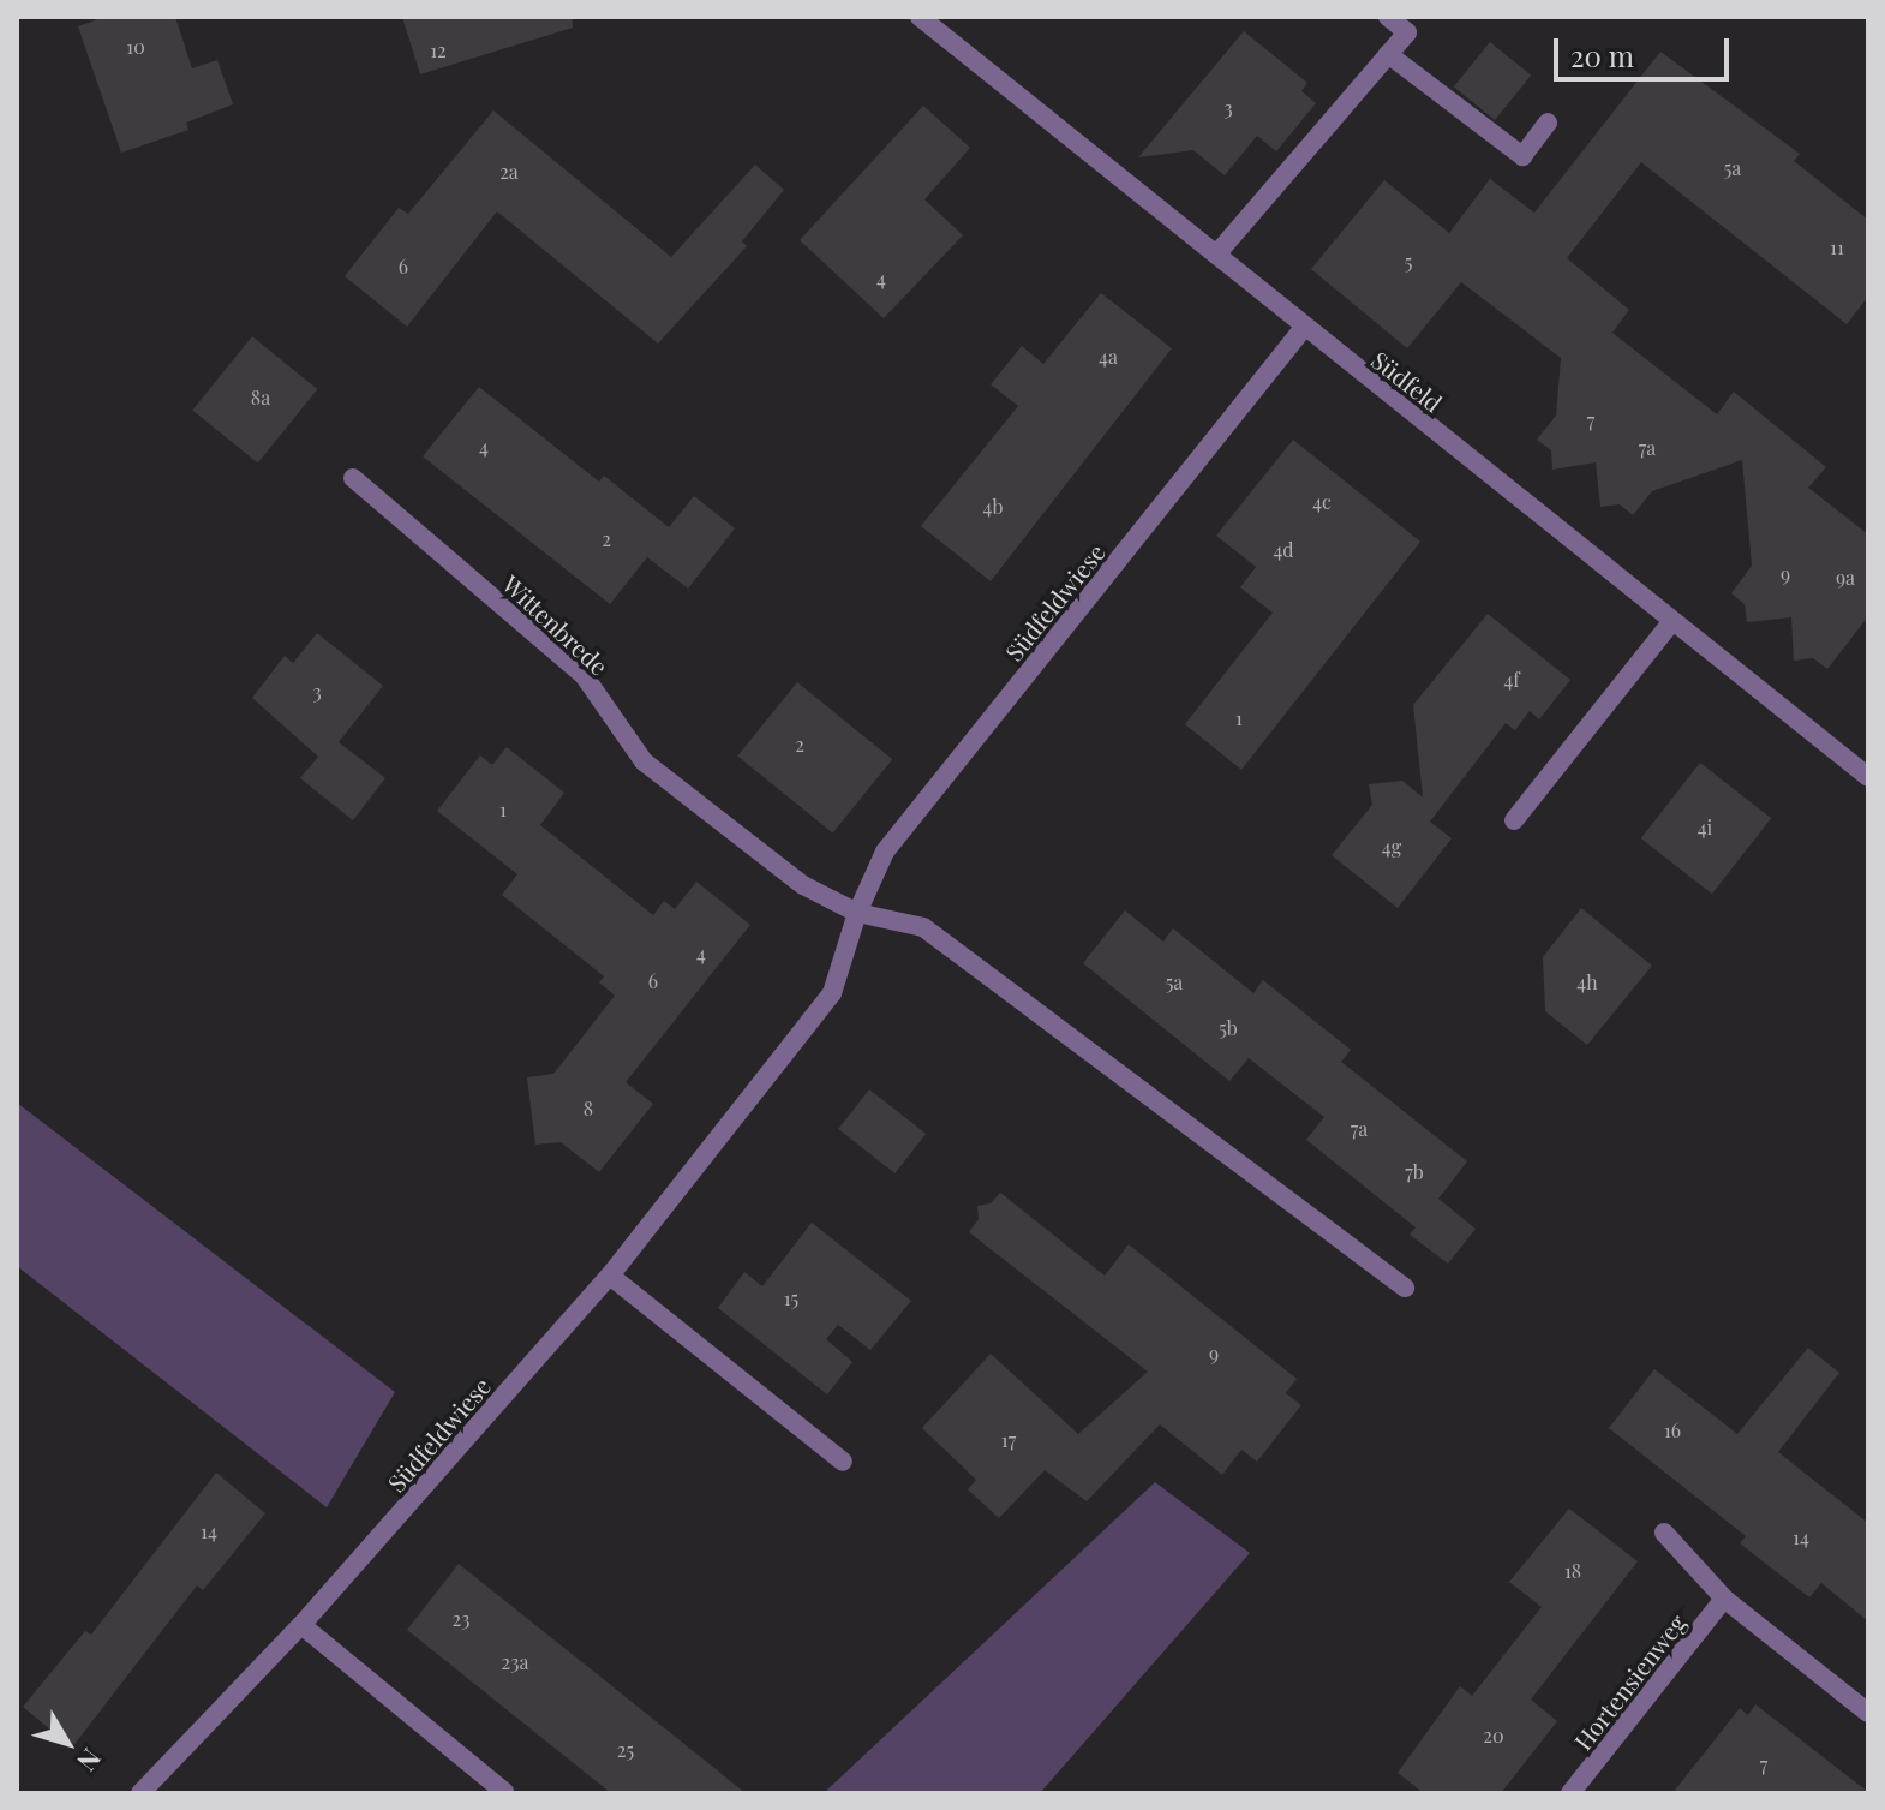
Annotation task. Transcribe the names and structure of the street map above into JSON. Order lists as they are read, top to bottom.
{
  "streets": {
    "street": [
      "Südfeld",
      "Südfeldwiese",
      "Wittenbrede",
      "Hortensienweg"
    ]
  },
  "crossings": [
    ["Südfeld", "Südfeldwiese"],
    ["Südfeldwiese", "Wittenbrede"]
  ],
  "house_numbers": [
    "10",
    "12",
    "3",
    "5a",
    "2a",
    "11",
    "5",
    "6",
    "4",
    "4a",
    "8a",
    "7",
    "4",
    "7a",
    "4c",
    "4b",
    "2",
    "4d",
    "9",
    "9a",
    "4f",
    "3",
    "1",
    "2",
    "1",
    "4i",
    "4g",
    "4",
    "6",
    "5a",
    "4h",
    "5b",
    "8",
    "7a",
    "7b",
    "15",
    "9",
    "16",
    "17",
    "14",
    "14",
    "18",
    "23",
    "23a",
    "20",
    "25",
    "7"
  ],
  "scale_bar": "20 m",
  "north": "bottom right"
}
